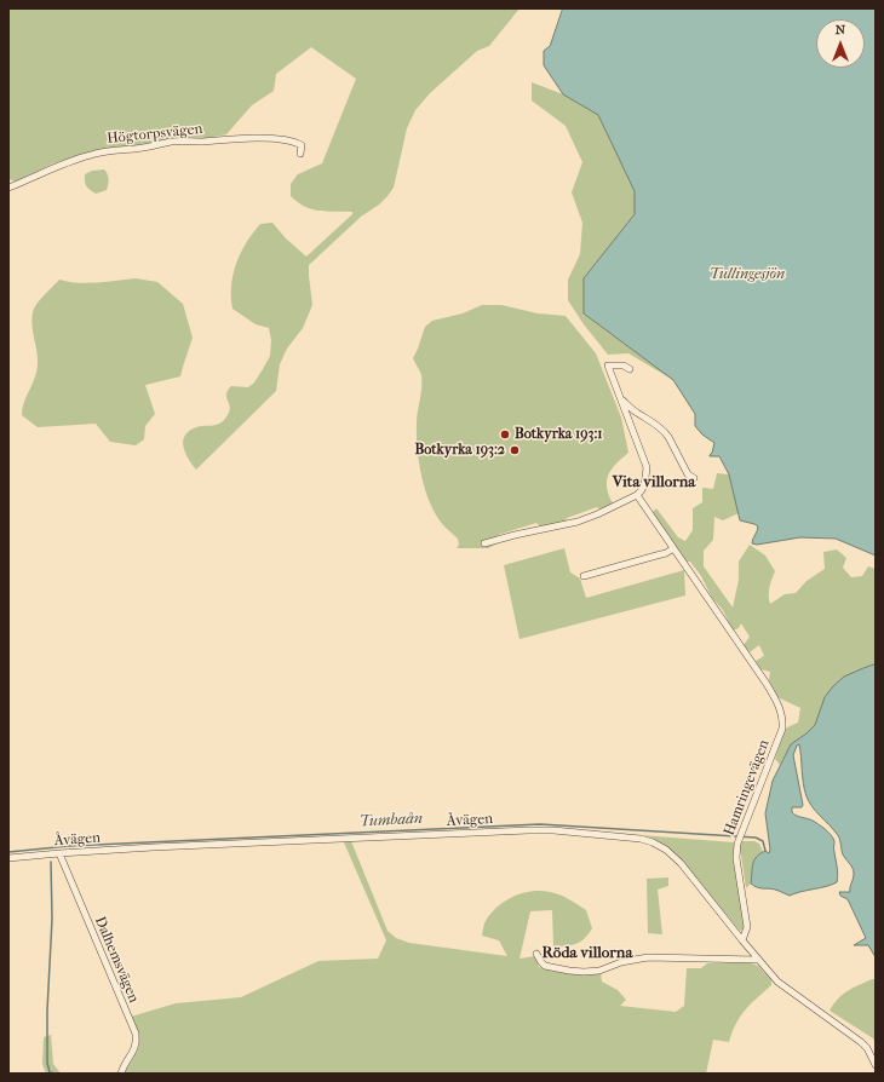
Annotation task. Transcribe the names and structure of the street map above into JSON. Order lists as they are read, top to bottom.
{
  "streets": {
    "street": [
      "Högtorpsvägen",
      "Hamringevägen",
      "Åvägen",
      "Dalhemsvägen"
    ]
  },
  "crossings": [
    ["Hamringevägen", "Åvägen"],
    ["Åvägen", "Dalhemsvägen"]
  ],
  "districts": ["Vita villorna", "Röda villorna"],
  "water": ["Tullingesjön", "Tumbaån"],
  "places": ["Botkyrka 193:1", "Botkyrka 193:2"],
  "north": "top"
}
